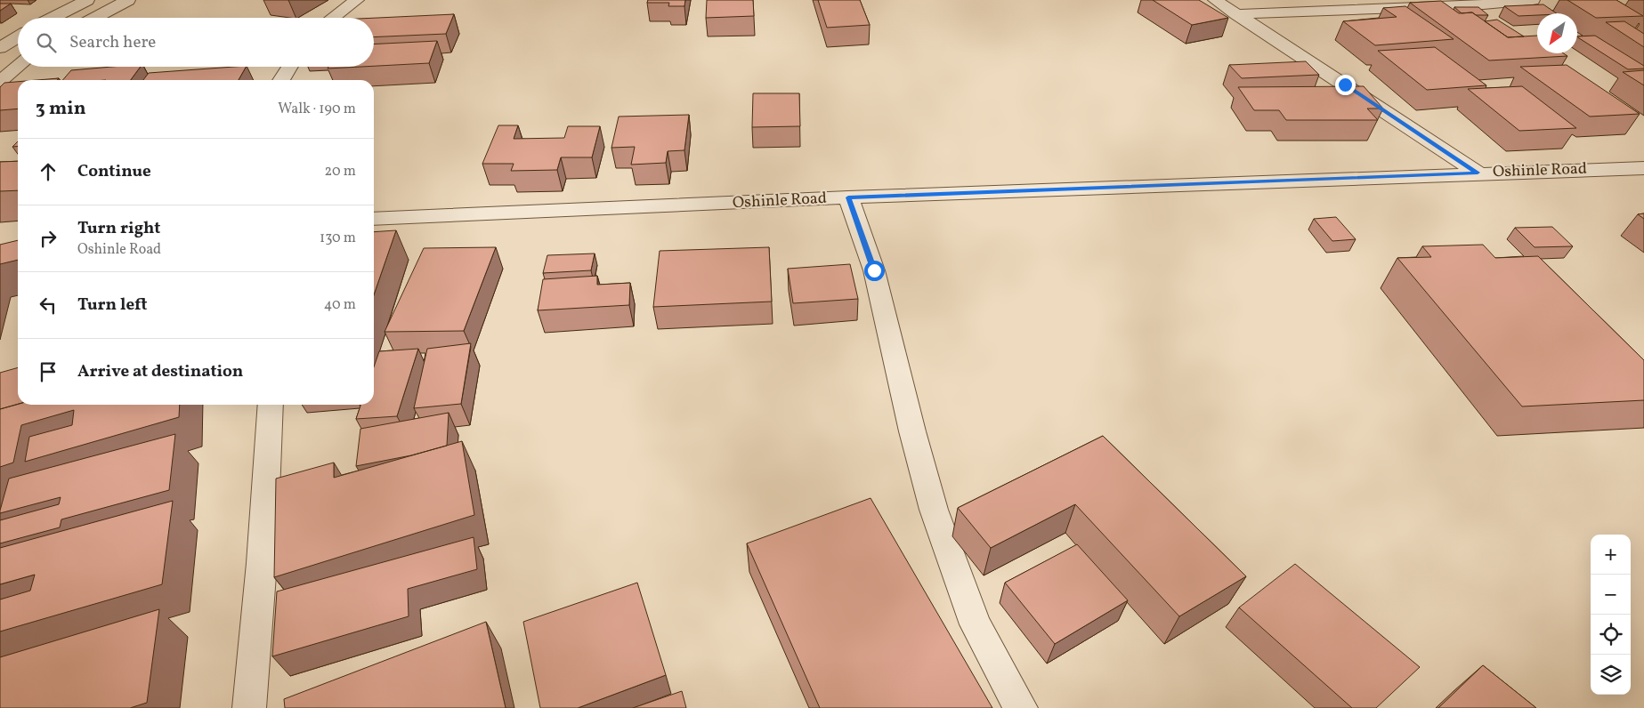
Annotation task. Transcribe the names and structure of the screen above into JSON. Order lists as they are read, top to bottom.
{
  "streets": {
    "street": ["Oshinle Road"]
  },
  "north": "bottom left",
  "page": {
    "search": "Search here",
    "heading": ["3 min", "Walk · 190 m"],
    "list": [
      ["Continue", "20 m"],
      ["Turn right", "Oshinle Road", "130 m"],
      ["Turn left", "40 m"],
      "Arrive at destination"
    ],
    "map_buttons": ["+", "−"]
  }
}
